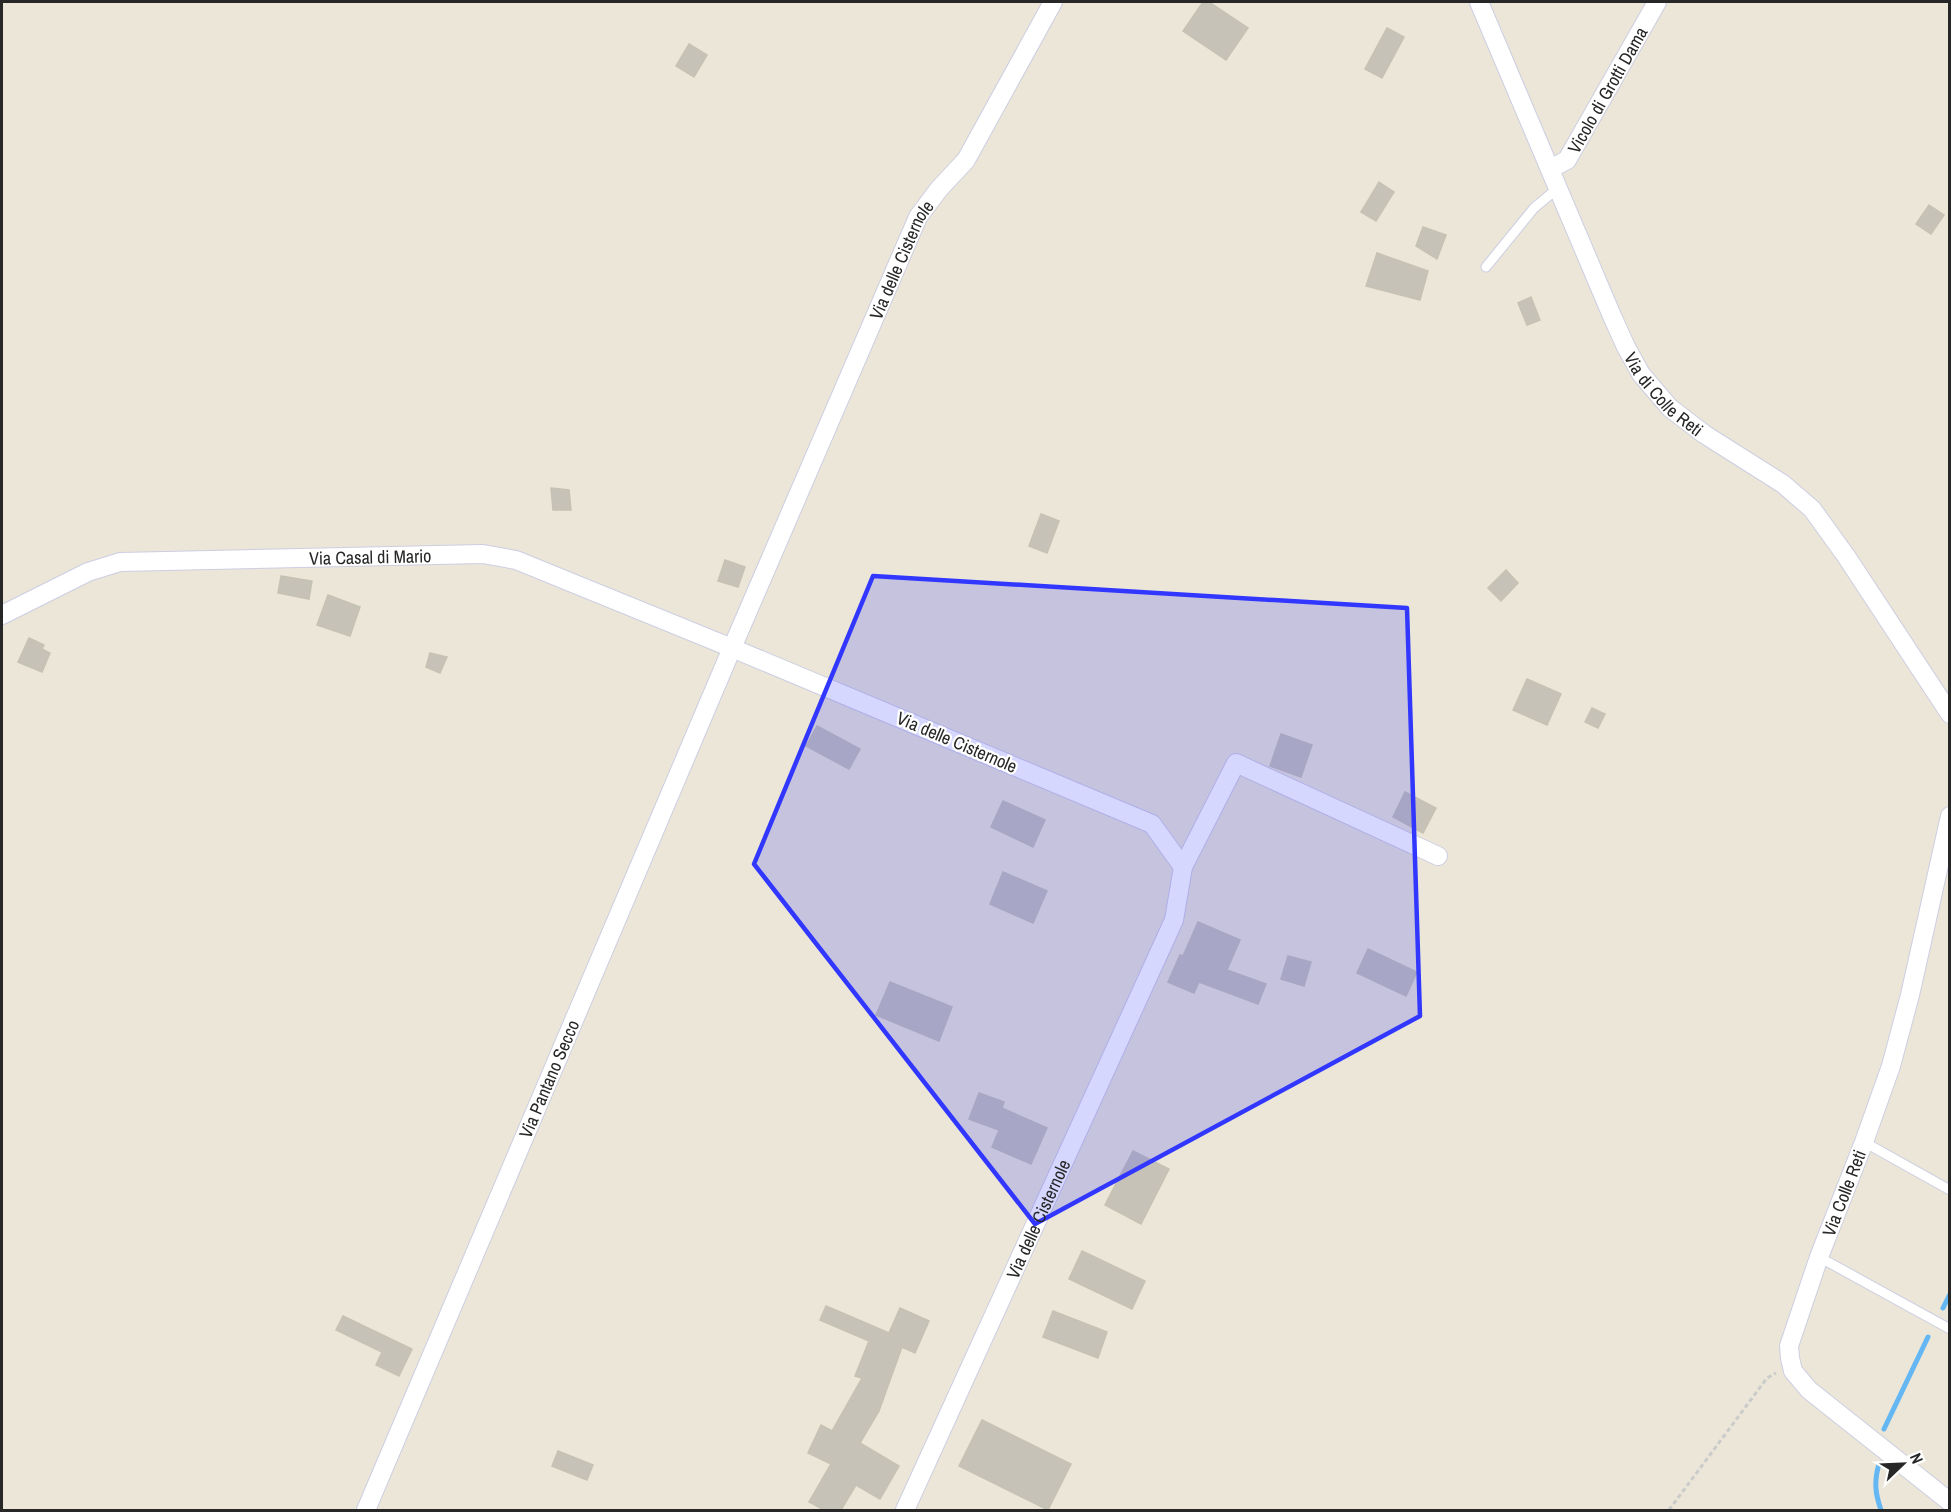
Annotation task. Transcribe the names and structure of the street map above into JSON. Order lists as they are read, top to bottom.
{
  "streets": {
    "street": [
      "Vicolo di Grotti Dama",
      "Via delle Cisternole",
      "Via di Colle Reti",
      "Via Casal di Mario",
      "Via Pantano Secco",
      "Via Colle Reti"
    ]
  },
  "crossings": [
    ["Vicolo di Grotti Dama", "Via di Colle Reti"],
    ["Via delle Cisternole", "Via Casal di Mario"],
    ["Via delle Cisternole", "Via Pantano Secco"],
    ["Via Casal di Mario", "Via Pantano Secco"]
  ],
  "north": "top right"
}
